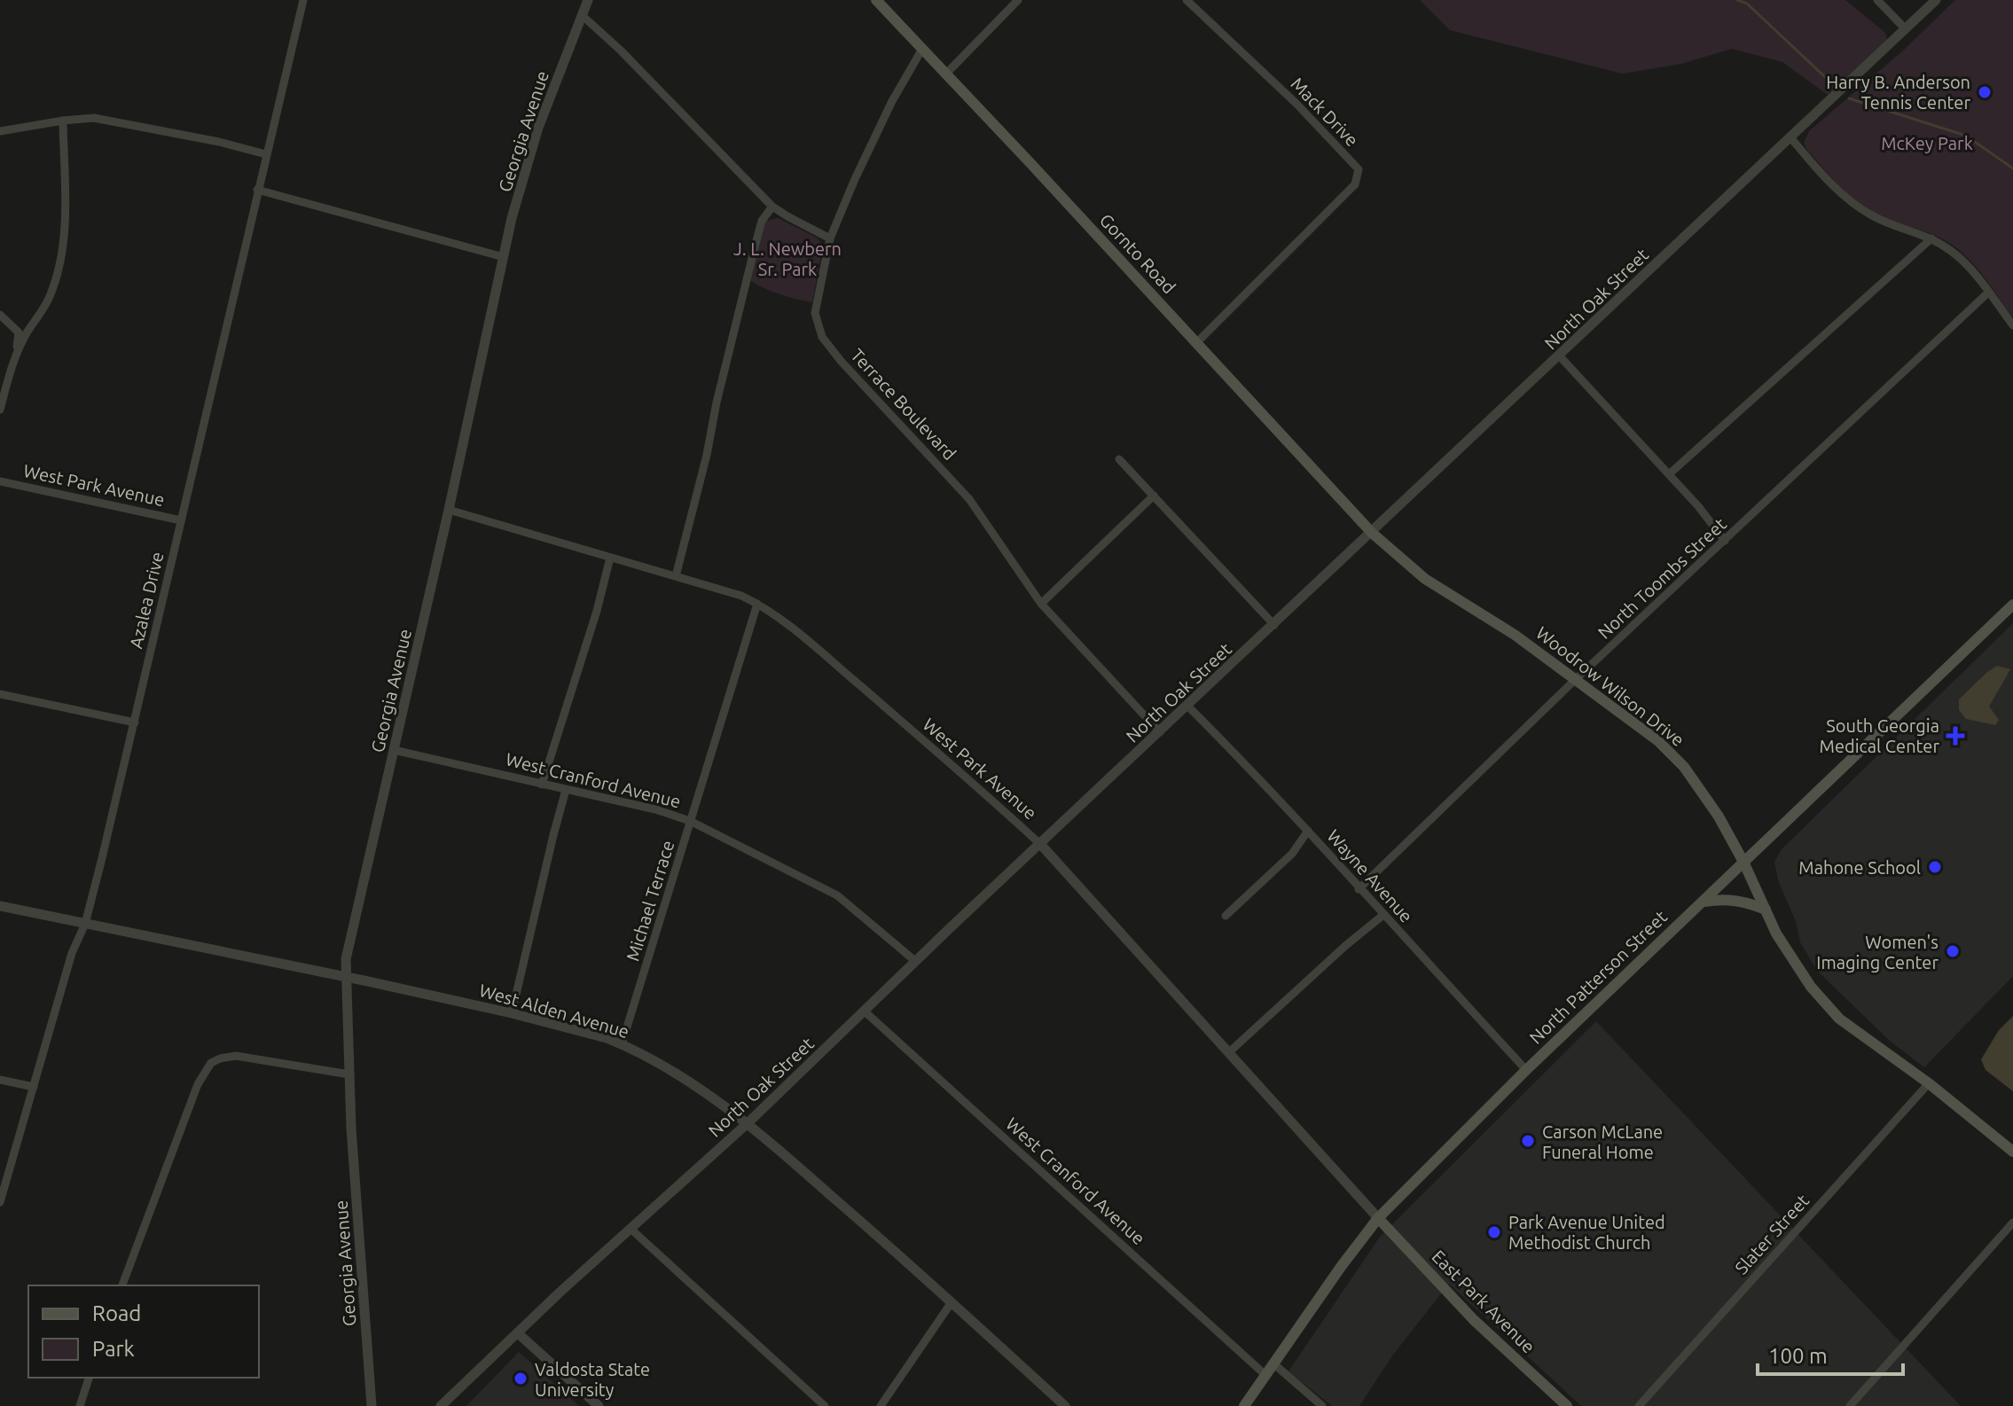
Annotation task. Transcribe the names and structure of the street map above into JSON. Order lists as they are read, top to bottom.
{
  "streets": {
    "main road": [
      "Gornto Road",
      "Woodrow Wilson Drive",
      "North Patterson Street",
      "East Park Avenue"
    ],
    "street": [
      "Mack Drive",
      "Georgia Avenue",
      "North Oak Street",
      "Terrace Boulevard",
      "West Park Avenue",
      "North Toombs Street",
      "Azalea Drive",
      "West Cranford Avenue",
      "Wayne Avenue",
      "Michael Terrace",
      "West Alden Avenue",
      "Slater Street"
    ]
  },
  "crossings": [
    ["Mack Drive", "Gornto Road"],
    ["Georgia Avenue", "West Park Avenue"],
    ["Georgia Avenue", "West Cranford Avenue"],
    ["Georgia Avenue", "West Alden Avenue"],
    ["Gornto Road", "North Oak Street"],
    ["Gornto Road", "Terrace Boulevard"],
    ["Gornto Road", "Woodrow Wilson Drive"],
    ["North Oak Street", "Terrace Boulevard"],
    ["North Oak Street", "West Park Avenue"],
    ["North Oak Street", "Woodrow Wilson Drive"],
    ["North Oak Street", "West Cranford Avenue"],
    ["North Oak Street", "Wayne Avenue"],
    ["North Oak Street", "West Alden Avenue"],
    ["West Park Avenue", "Azalea Drive"],
    ["West Park Avenue", "Michael Terrace"],
    ["West Park Avenue", "North Patterson Street"],
    ["West Park Avenue", "East Park Avenue"],
    ["North Toombs Street", "Woodrow Wilson Drive"],
    ["North Toombs Street", "Wayne Avenue"],
    ["Azalea Drive", "West Alden Avenue"],
    ["Woodrow Wilson Drive", "North Patterson Street"],
    ["Woodrow Wilson Drive", "Slater Street"],
    ["West Cranford Avenue", "Michael Terrace"],
    ["West Cranford Avenue", "North Patterson Street"],
    ["Wayne Avenue", "North Patterson Street"],
    ["Michael Terrace", "West Alden Avenue"],
    ["North Patterson Street", "East Park Avenue"]
  ],
  "parks": ["McKey Park", "J. L. Newbern Sr. Park"],
  "places": {
    "other": [
      "Harry B. Anderson Tennis Center",
      "Mahone School",
      "Women's Imaging Center",
      "Carson McLane Funeral Home",
      "Park Avenue United Methodist Church",
      "Valdosta State University"
    ],
    "health": ["South Georgia Medical Center"]
  },
  "legend": ["Road", "Park"],
  "scale_bar": "100 m"
}
